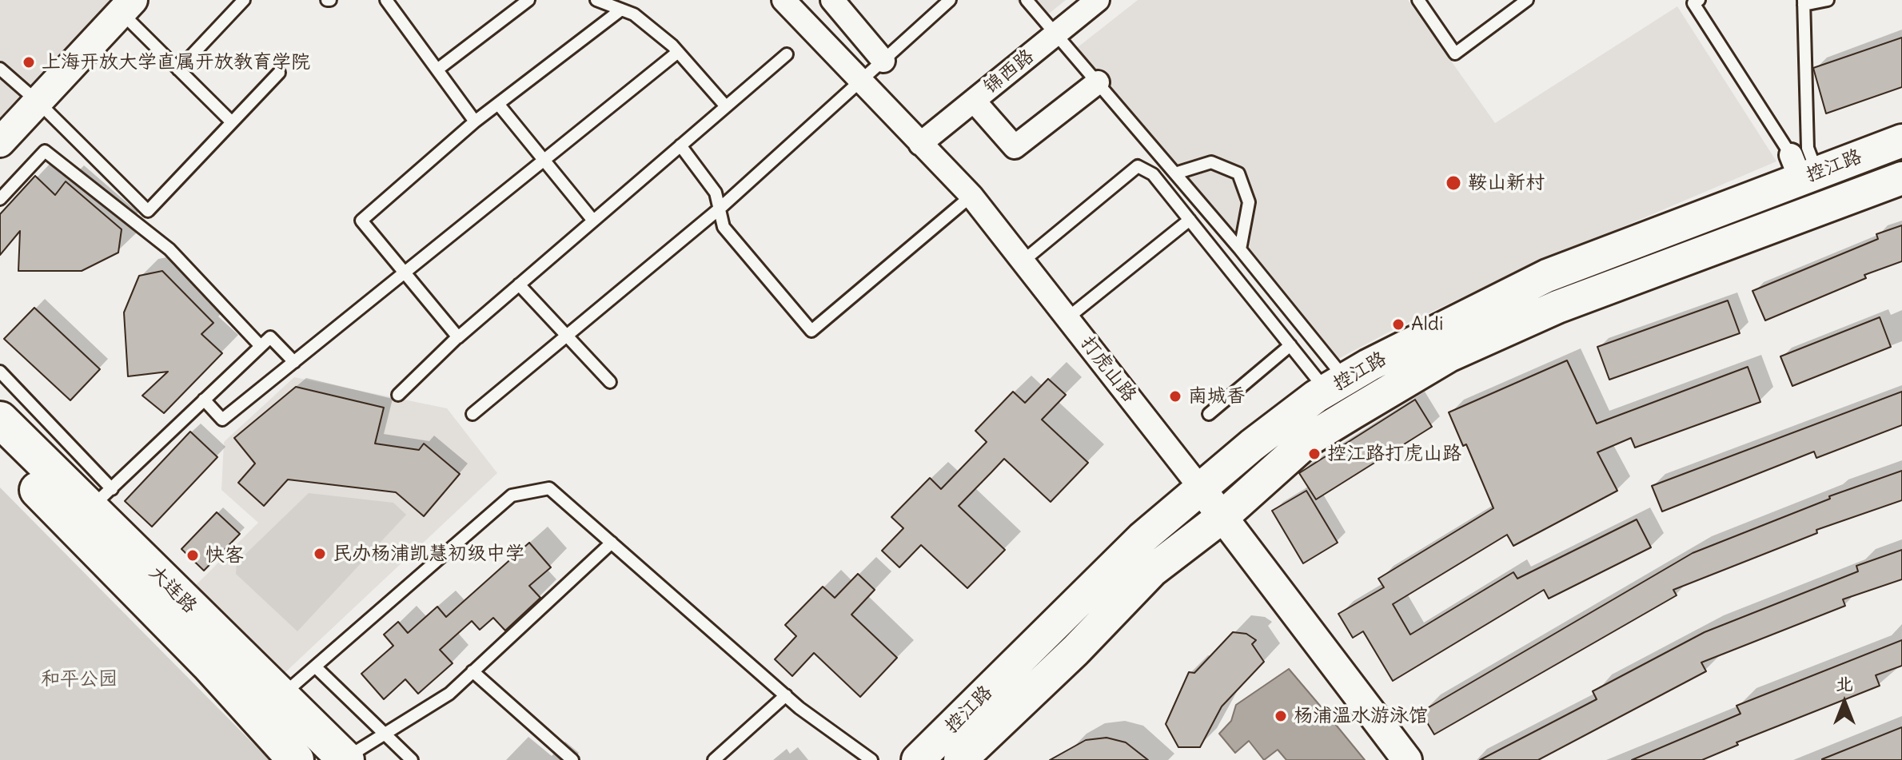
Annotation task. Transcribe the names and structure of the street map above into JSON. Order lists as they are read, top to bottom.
{
  "streets": {
    "main road": ["控江路", "大连路"],
    "street": ["锦西路", "打虎山路"]
  },
  "crossings": [
    ["锦西路", "打虎山路"],
    ["控江路", "打虎山路"]
  ],
  "parks": ["和平公园"],
  "places": [
    "上海开放大学直属开放教育学院",
    "鞍山新村",
    "Aldi",
    "南城香",
    "控江路打虎山路",
    "民办杨浦凯慧初级中学",
    "快客",
    "杨浦温水游泳馆"
  ],
  "north": "top"
}
